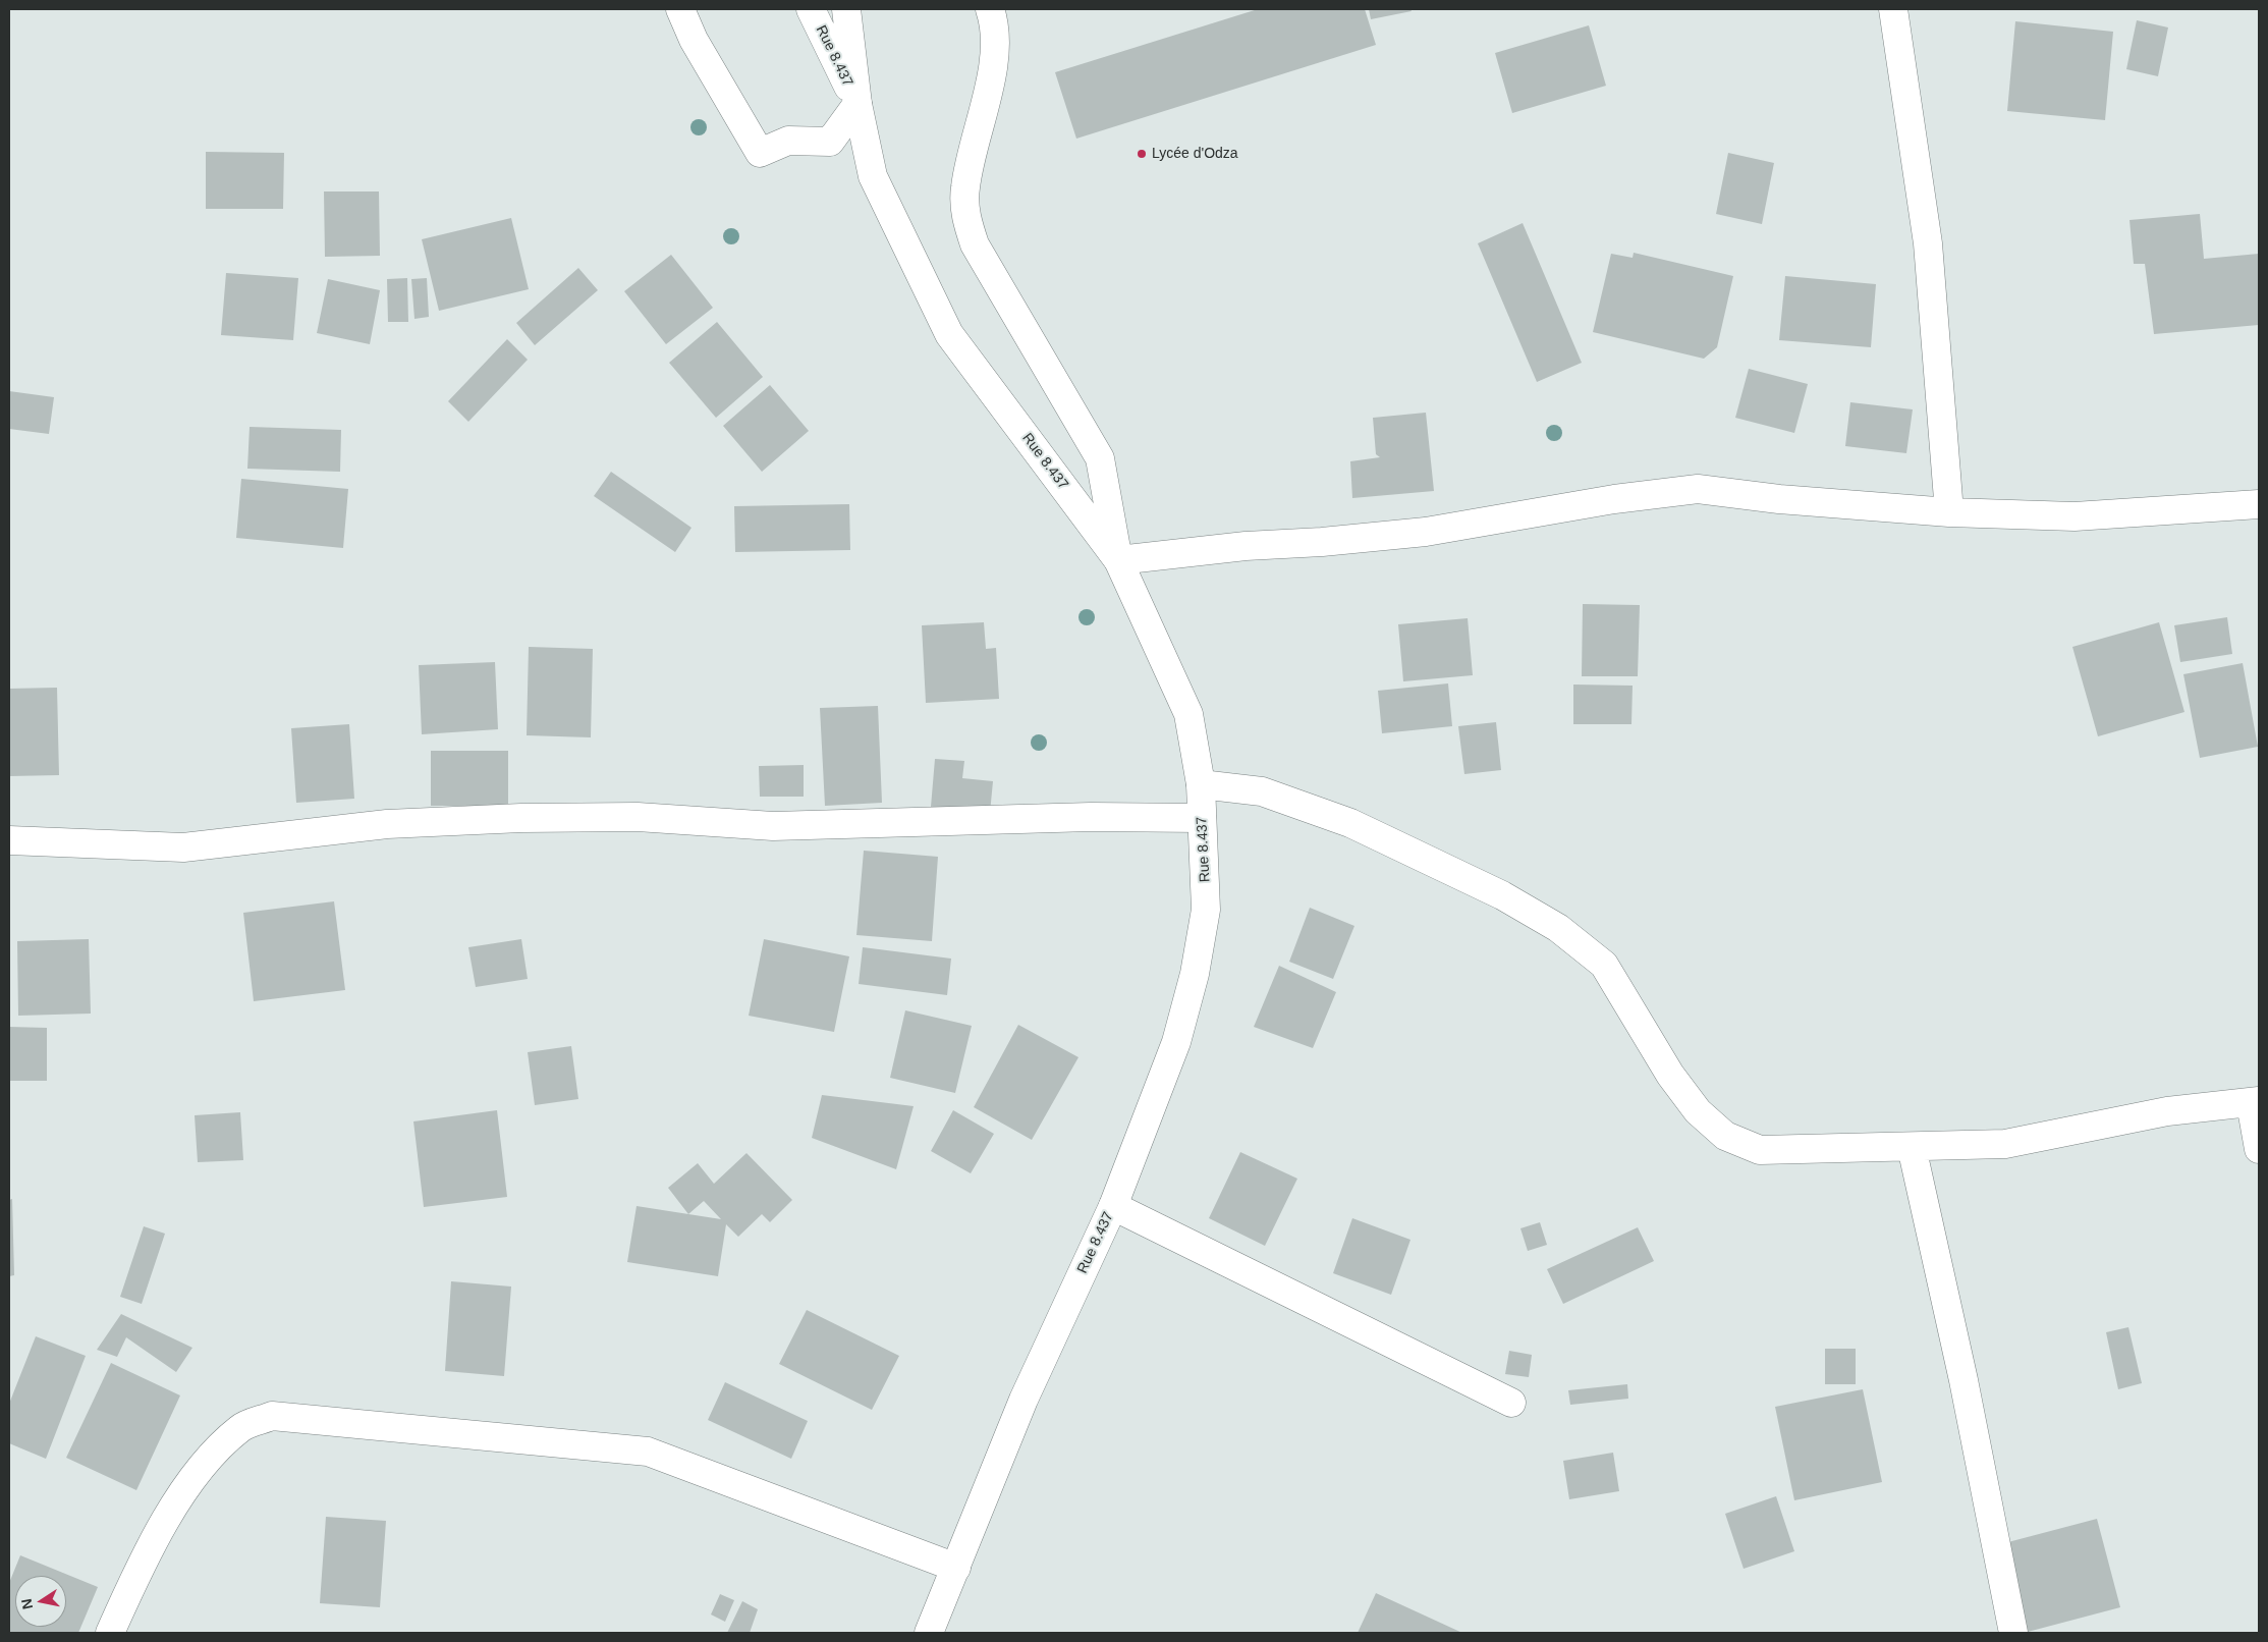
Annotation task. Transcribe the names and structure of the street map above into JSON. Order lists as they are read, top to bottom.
{
  "streets": {
    "street": ["Rue 8.437"]
  },
  "places": ["Lycée d'Odza"],
  "north": "left"
}
